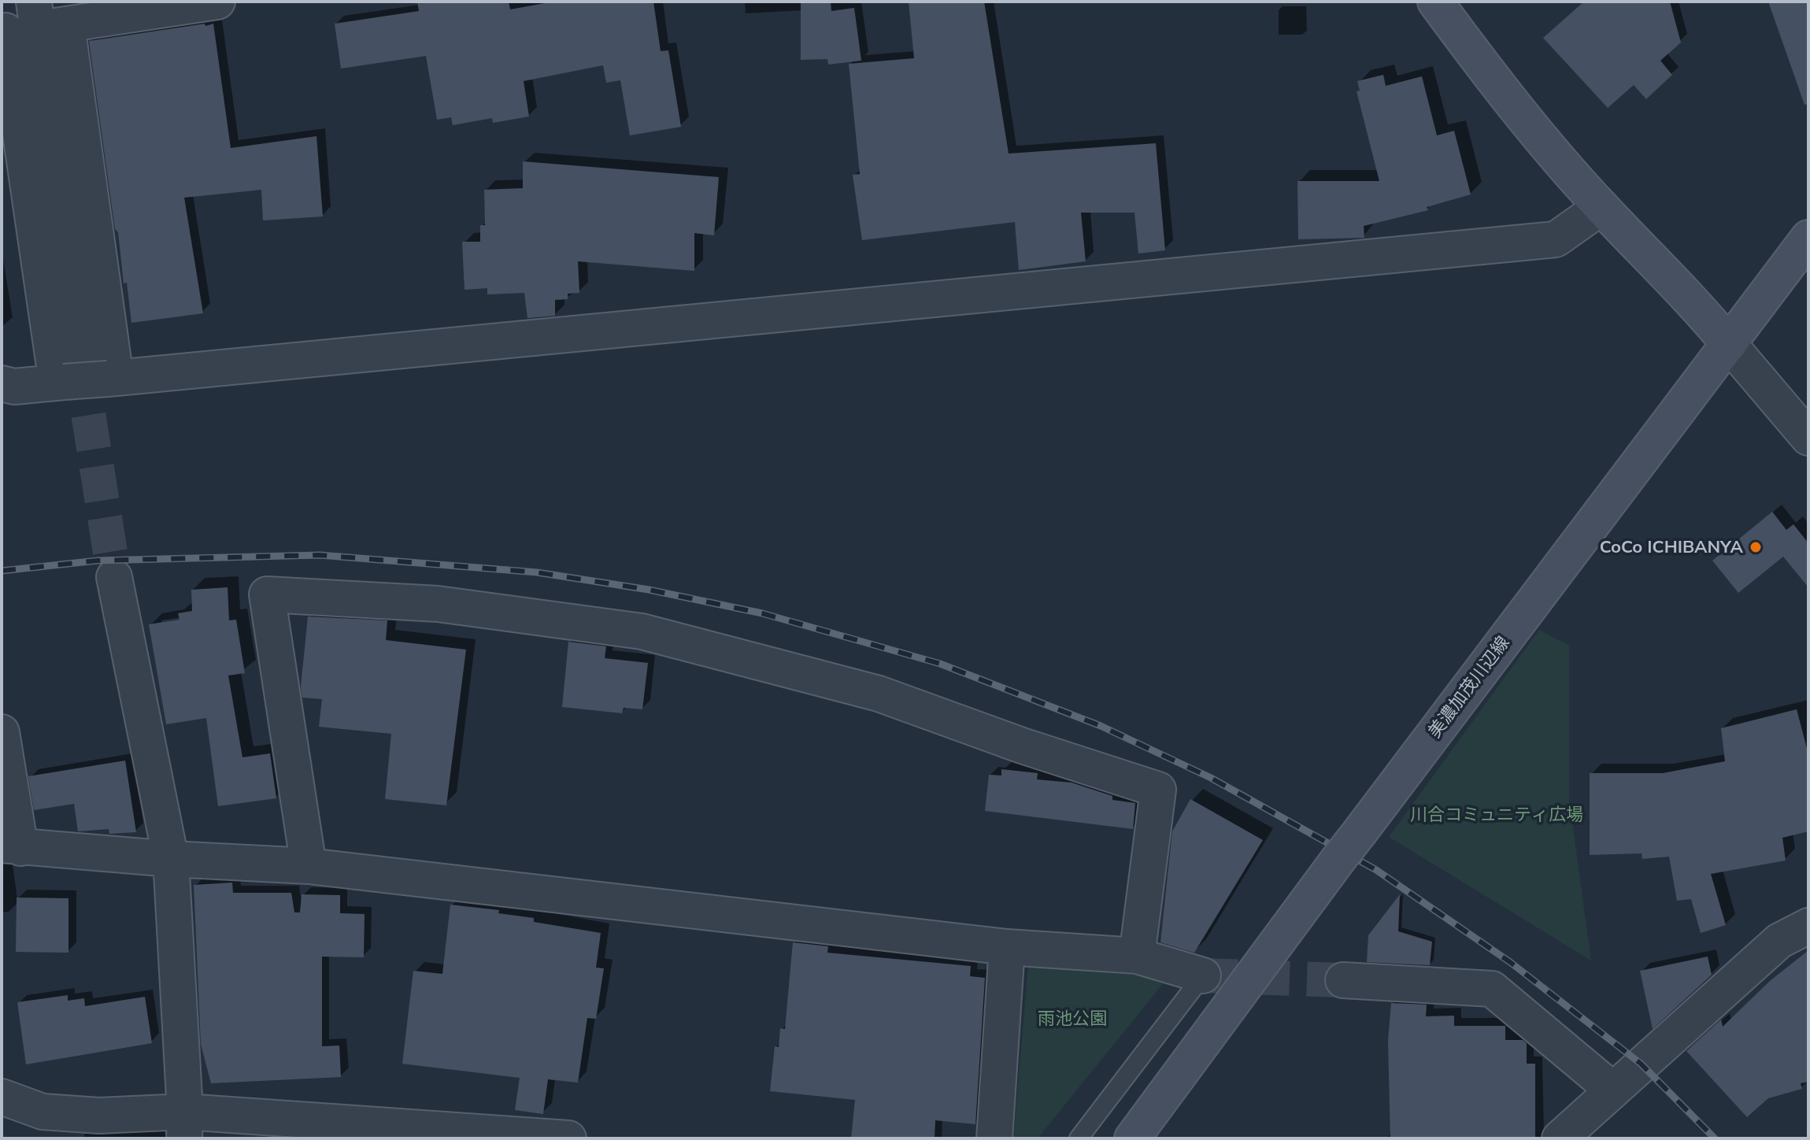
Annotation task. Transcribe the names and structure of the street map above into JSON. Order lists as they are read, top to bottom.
{
  "streets": {
    "main road": ["美濃加茂川辺線"]
  },
  "parks": ["川合コミュニティ広場", "雨池公園"],
  "places": ["CoCo ICHIBANYA"]
}
